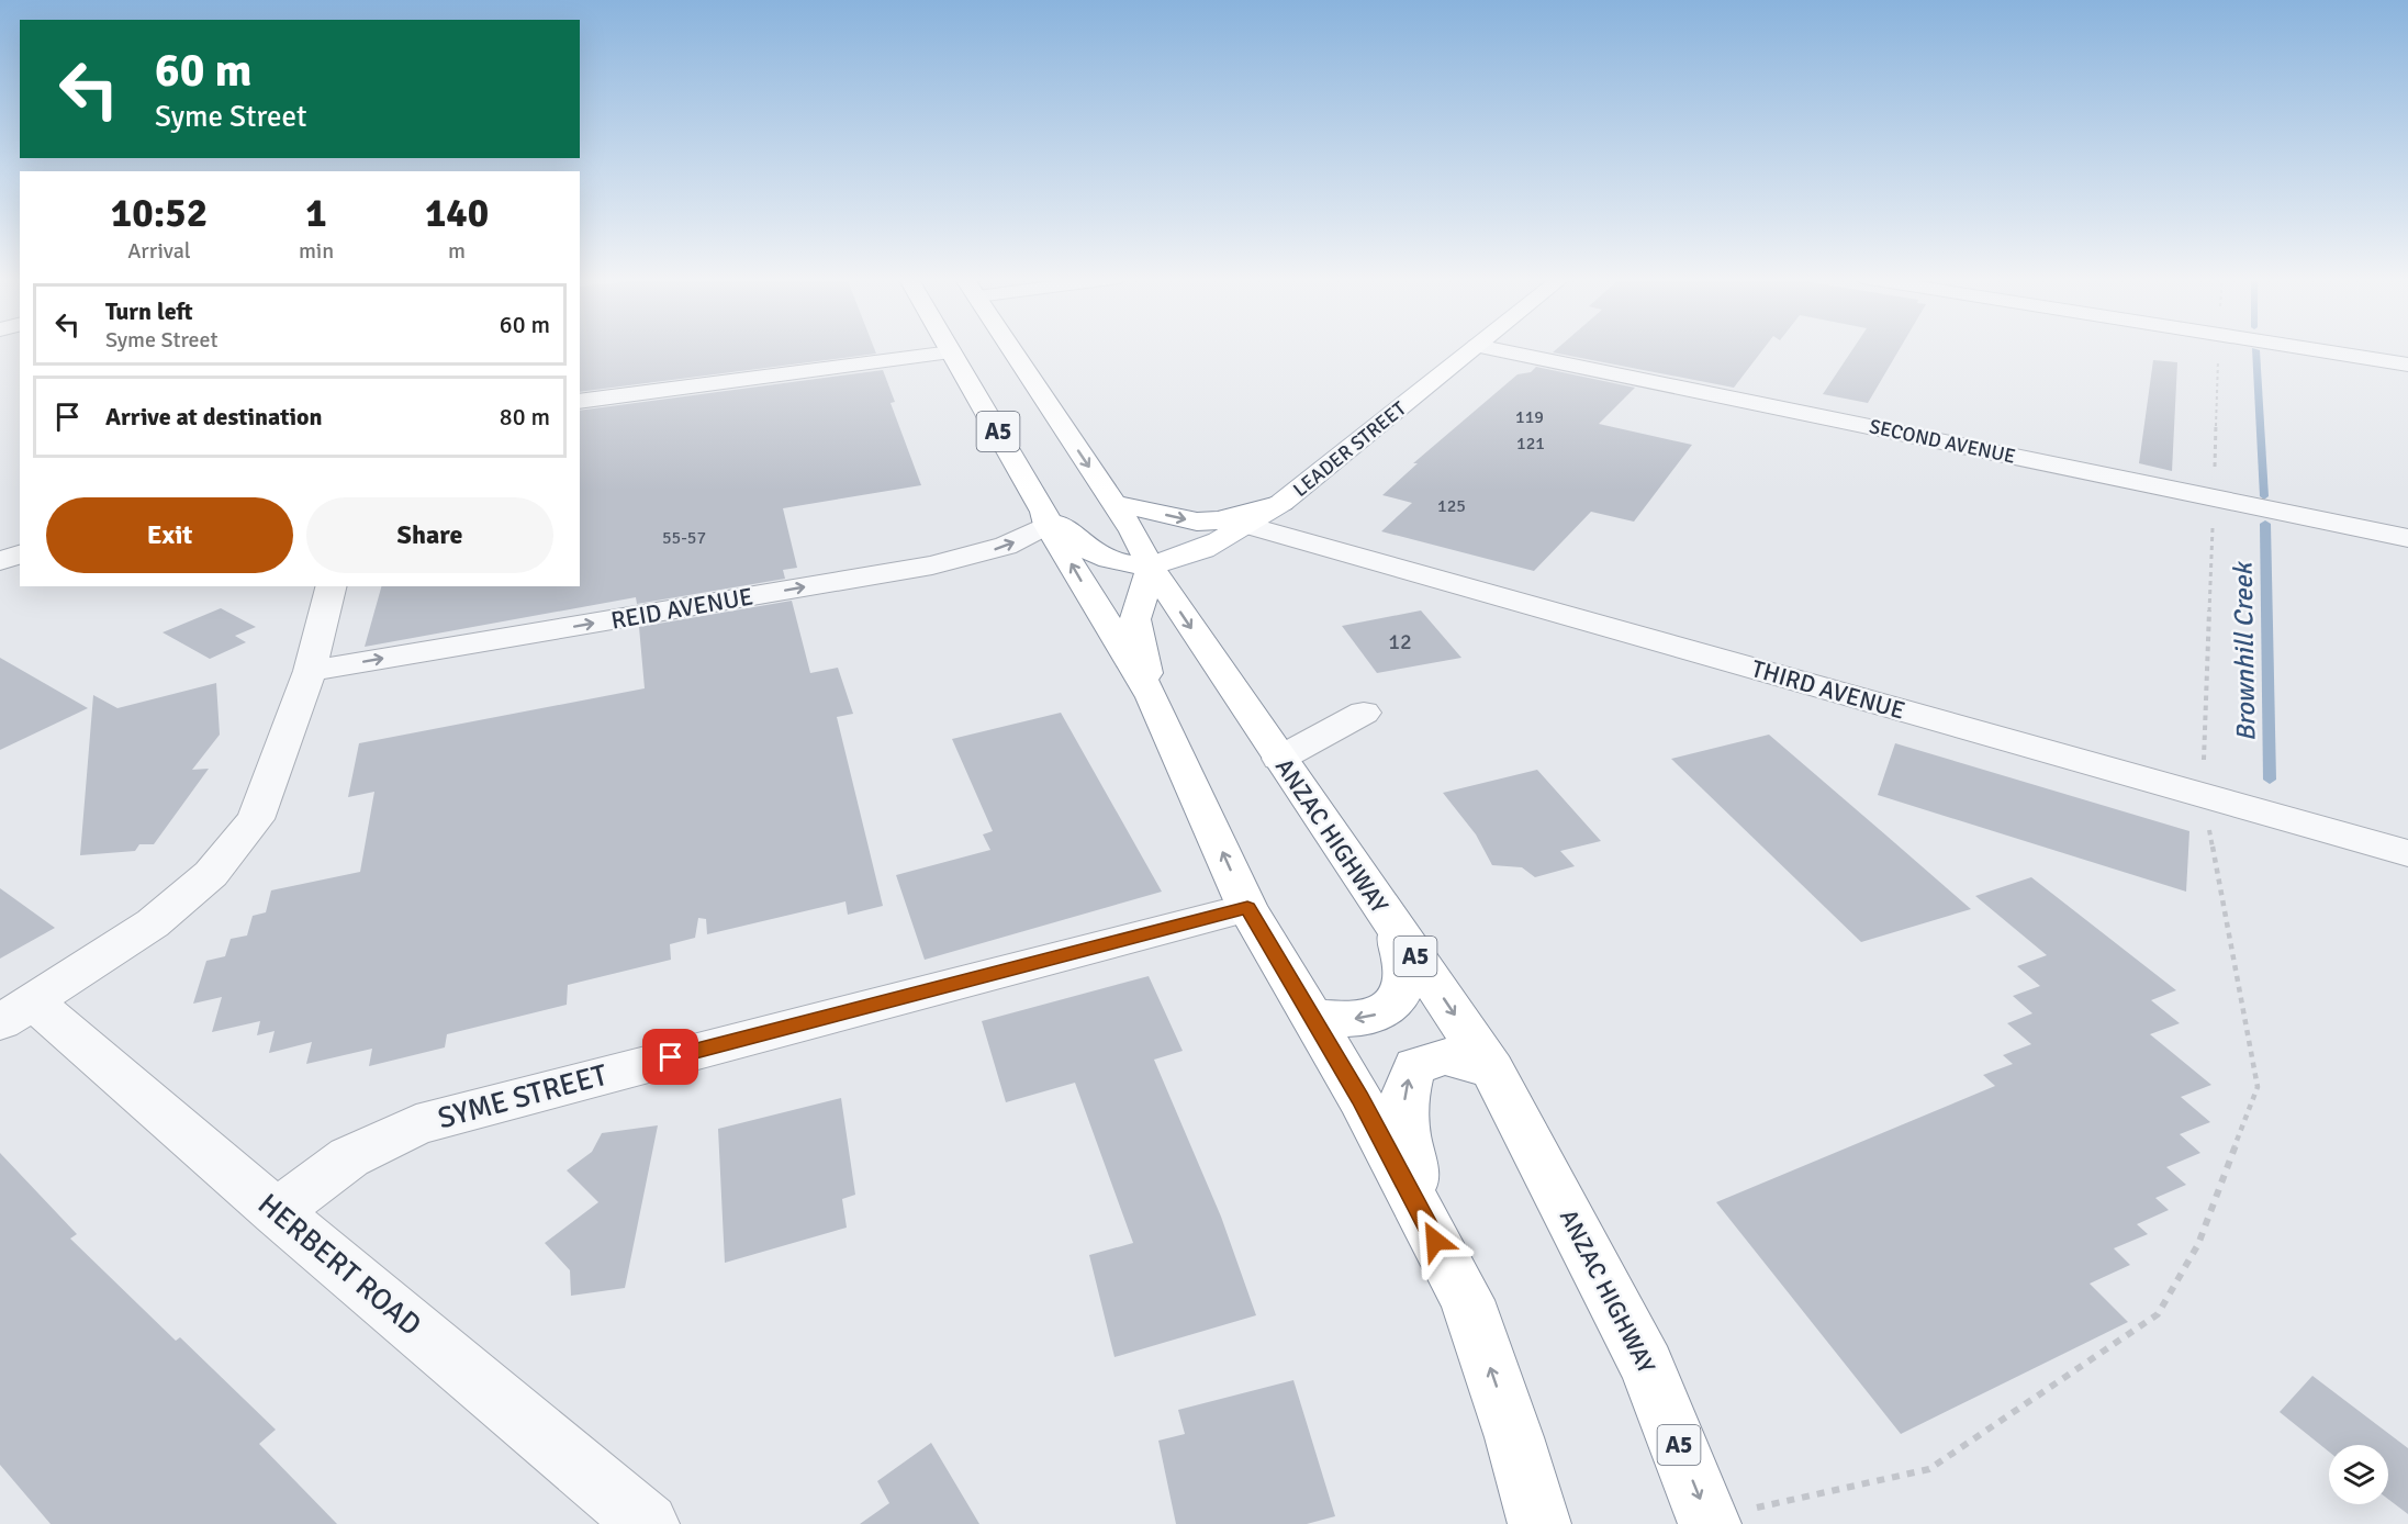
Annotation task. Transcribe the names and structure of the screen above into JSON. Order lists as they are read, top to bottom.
{
  "streets": {
    "main road": ["A5", "LEADER STREET", "ANZAC HIGHWAY"],
    "street": [
      "SECOND AVENUE",
      "REID AVENUE",
      "THIRD AVENUE",
      "SYME STREET",
      "HERBERT ROAD"
    ]
  },
  "crossings": [
    ["A5", "LEADER STREET"],
    ["A5", "REID AVENUE"],
    ["A5", "SYME STREET"],
    ["LEADER STREET", "REID AVENUE"],
    ["LEADER STREET", "THIRD AVENUE"],
    ["LEADER STREET", "ANZAC HIGHWAY"],
    ["SYME STREET", "HERBERT ROAD"]
  ],
  "water": ["Brownhill Creek"],
  "house_numbers": [
    "119",
    "121",
    "125",
    "55-57",
    "12"
  ],
  "page": {
    "turn": ["60 m", "Syme Street"],
    "eta": [
      "10:52",
      "Arrival",
      "1",
      "min",
      "140",
      "m"
    ],
    "list": [
      {
        "name": "Turn left",
        "note": "Syme Street",
        "value": "60 m"
      },
      {
        "name": "Arrive at destination",
        "value": "80 m"
      }
    ],
    "buttons": ["Exit", "Share"]
  }
}
